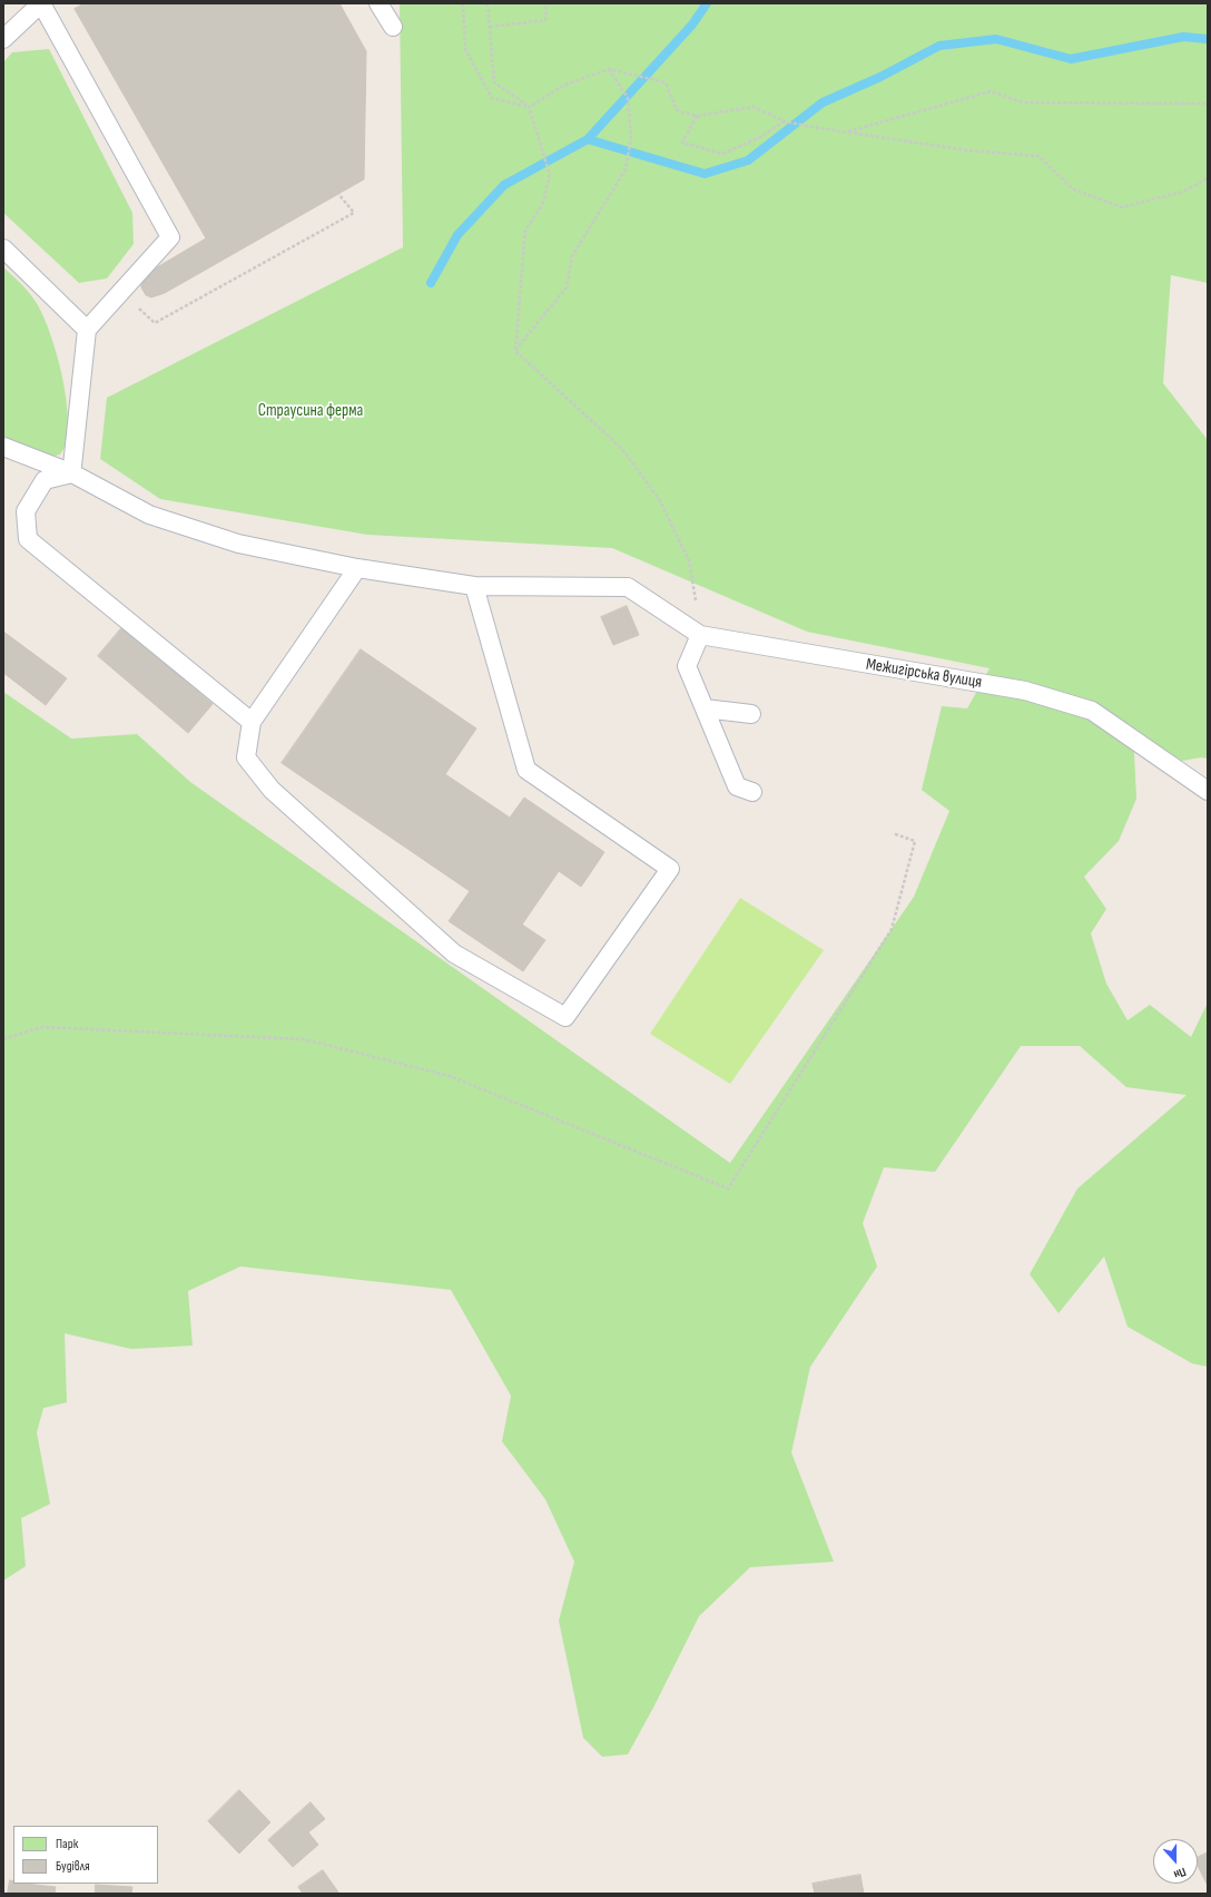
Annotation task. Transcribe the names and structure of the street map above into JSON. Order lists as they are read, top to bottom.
{
  "streets": {
    "lane": ["Межигірська вулиця"]
  },
  "parks": ["Страусина ферма"],
  "legend": ["Парк", "Будівля"],
  "north": "bottom"
}
